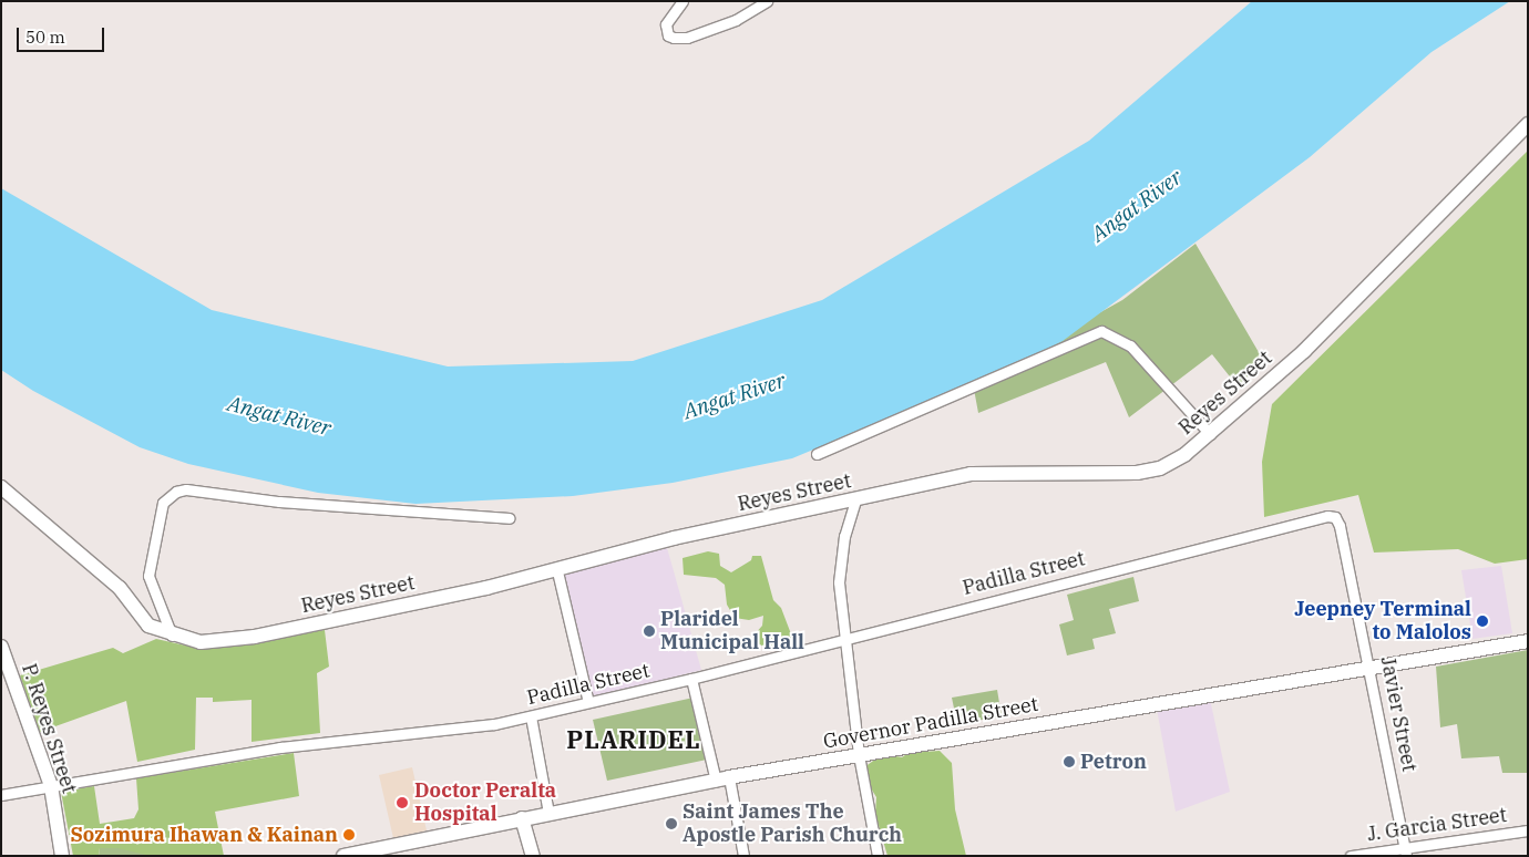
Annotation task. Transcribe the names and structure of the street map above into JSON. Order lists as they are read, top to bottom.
{
  "streets": {
    "street": [
      "Reyes Street",
      "Padilla Street",
      "Javier Street",
      "Governor Padilla Street",
      "P. Reyes Street",
      "J. Garcia Street"
    ]
  },
  "crossings": [
    ["Padilla Street", "Javier Street"],
    ["Padilla Street", "P. Reyes Street"],
    ["Javier Street", "Governor Padilla Street"],
    ["Javier Street", "J. Garcia Street"]
  ],
  "districts": ["PLARIDEL"],
  "water": ["Angat River"],
  "places": [
    "Jeepney Terminal to Malolos",
    "Plaridel Municipal Hall",
    "Petron",
    "Doctor Peralta Hospital",
    "Saint James The Apostle Parish Church",
    "Sozimura Ihawan & Kainan"
  ],
  "scale_bar": "50 m"
}
